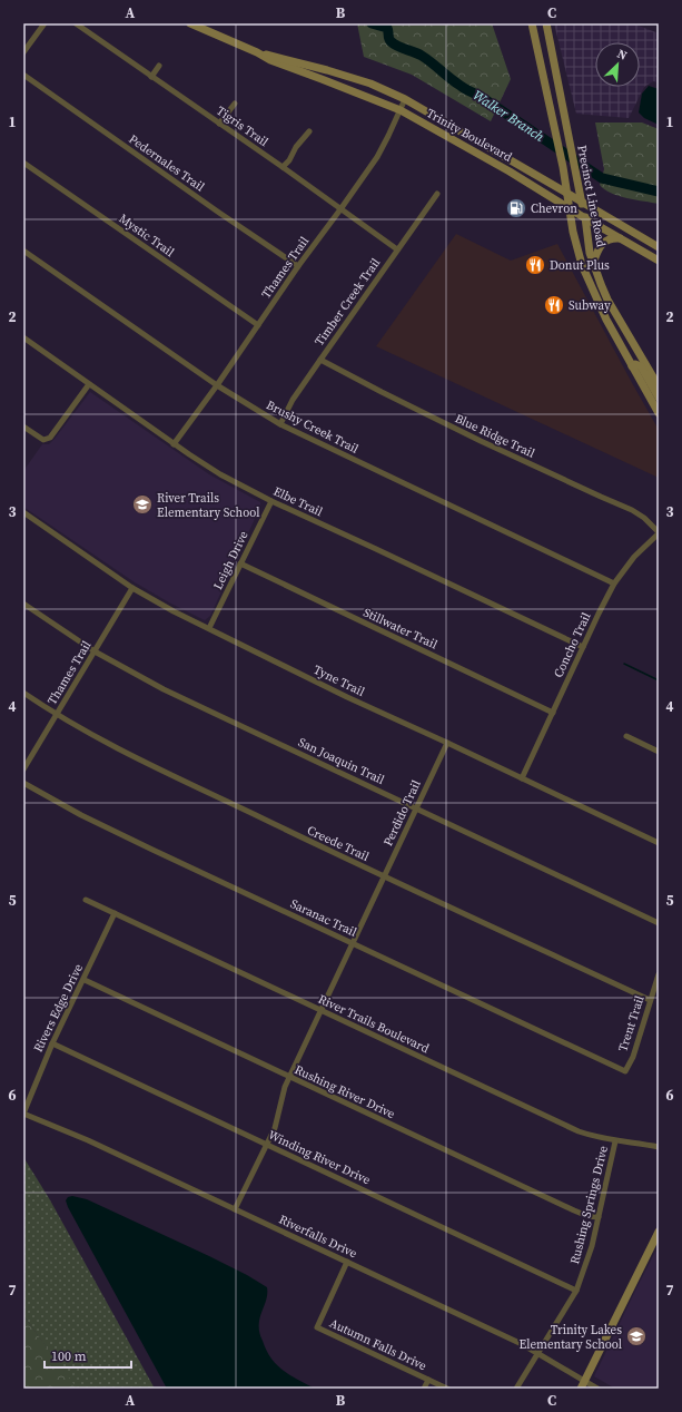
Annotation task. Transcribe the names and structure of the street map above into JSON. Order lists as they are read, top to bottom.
{
  "streets": {
    "main road": ["Trinity Boulevard", "Precinct Line Road"],
    "street": [
      "Tigris Trail",
      "Pedernales Trail",
      "Mystic Trail",
      "Thames Trail",
      "Timber Creek Trail",
      "Brushy Creek Trail",
      "Blue Ridge Trail",
      "Elbe Trail",
      "Leigh Drive",
      "Stillwater Trail",
      "Concho Trail",
      "Tyne Trail",
      "San Joaquin Trail",
      "Perdido Trail",
      "Creede Trail",
      "Saranac Trail",
      "Rivers Edge Drive",
      "River Trails Boulevard",
      "Trent Trail",
      "Rushing River Drive",
      "Winding River Drive",
      "Rushing Springs Drive",
      "Riverfalls Drive",
      "Autumn Falls Drive"
    ]
  },
  "crossings": [
    ["Tigris Trail", "Thames Trail"],
    ["Tigris Trail", "Timber Creek Trail"],
    ["Trinity Boulevard", "Precinct Line Road"],
    ["Trinity Boulevard", "Thames Trail"],
    ["Pedernales Trail", "Thames Trail"],
    ["Mystic Trail", "Thames Trail"],
    ["Thames Trail", "Brushy Creek Trail"],
    ["Thames Trail", "Elbe Trail"],
    ["Thames Trail", "Tyne Trail"],
    ["Thames Trail", "San Joaquin Trail"],
    ["Thames Trail", "Creede Trail"],
    ["Timber Creek Trail", "Brushy Creek Trail"],
    ["Timber Creek Trail", "Blue Ridge Trail"],
    ["Brushy Creek Trail", "Concho Trail"],
    ["Blue Ridge Trail", "Concho Trail"],
    ["Elbe Trail", "Leigh Drive"],
    ["Elbe Trail", "Concho Trail"],
    ["Leigh Drive", "Stillwater Trail"],
    ["Leigh Drive", "Tyne Trail"],
    ["Stillwater Trail", "Concho Trail"],
    ["Concho Trail", "Tyne Trail"],
    ["Tyne Trail", "Perdido Trail"],
    ["San Joaquin Trail", "Perdido Trail"],
    ["Perdido Trail", "Creede Trail"],
    ["Perdido Trail", "Saranac Trail"],
    ["Perdido Trail", "River Trails Boulevard"],
    ["Perdido Trail", "Rushing River Drive"],
    ["Perdido Trail", "Winding River Drive"],
    ["Perdido Trail", "Riverfalls Drive"],
    ["Creede Trail", "Trent Trail"],
    ["Saranac Trail", "Trent Trail"],
    ["Rivers Edge Drive", "River Trails Boulevard"],
    ["Rivers Edge Drive", "Rushing River Drive"],
    ["Rivers Edge Drive", "Winding River Drive"],
    ["Rivers Edge Drive", "Riverfalls Drive"],
    ["River Trails Boulevard", "Rushing Springs Drive"],
    ["Rushing River Drive", "Rushing Springs Drive"],
    ["Winding River Drive", "Rushing Springs Drive"],
    ["Rushing Springs Drive", "Riverfalls Drive"],
    ["Riverfalls Drive", "Autumn Falls Drive"]
  ],
  "water": ["Walker Branch"],
  "places": {
    "fuel station": ["Chevron"],
    "restaurant": ["Donut Plus", "Subway"],
    "school or university": ["River Trails Elementary School", "Trinity Lakes Elementary School"]
  },
  "scale_bar": "100 m",
  "north": "top right",
  "grid": {
    "columns": ["A", "B", "C"],
    "rows": [
      "1",
      "2",
      "3",
      "4",
      "5",
      "6",
      "7"
    ]
  }
}
